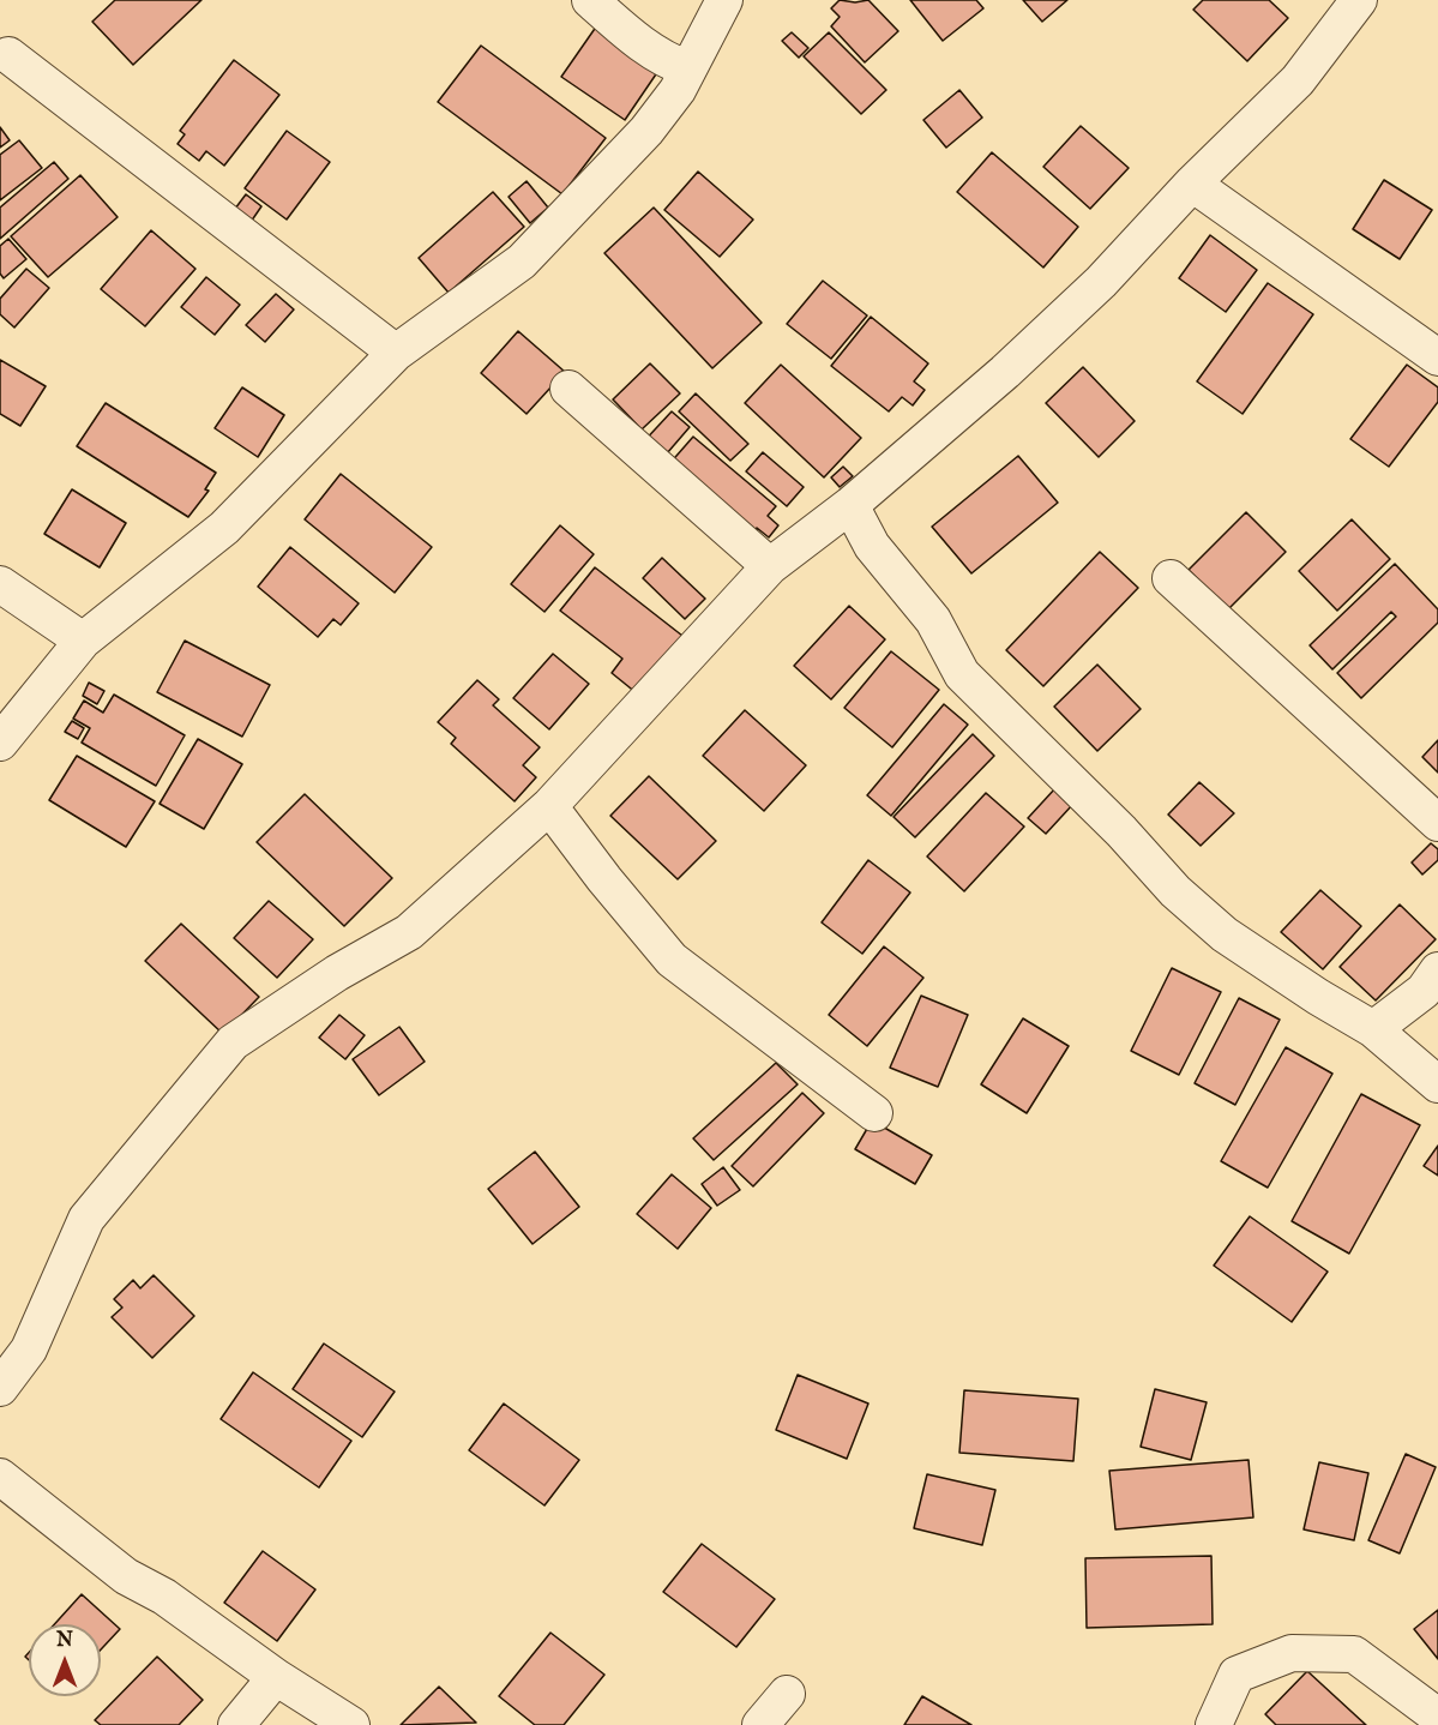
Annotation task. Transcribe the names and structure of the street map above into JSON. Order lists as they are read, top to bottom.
{
  "north": "top"
}
